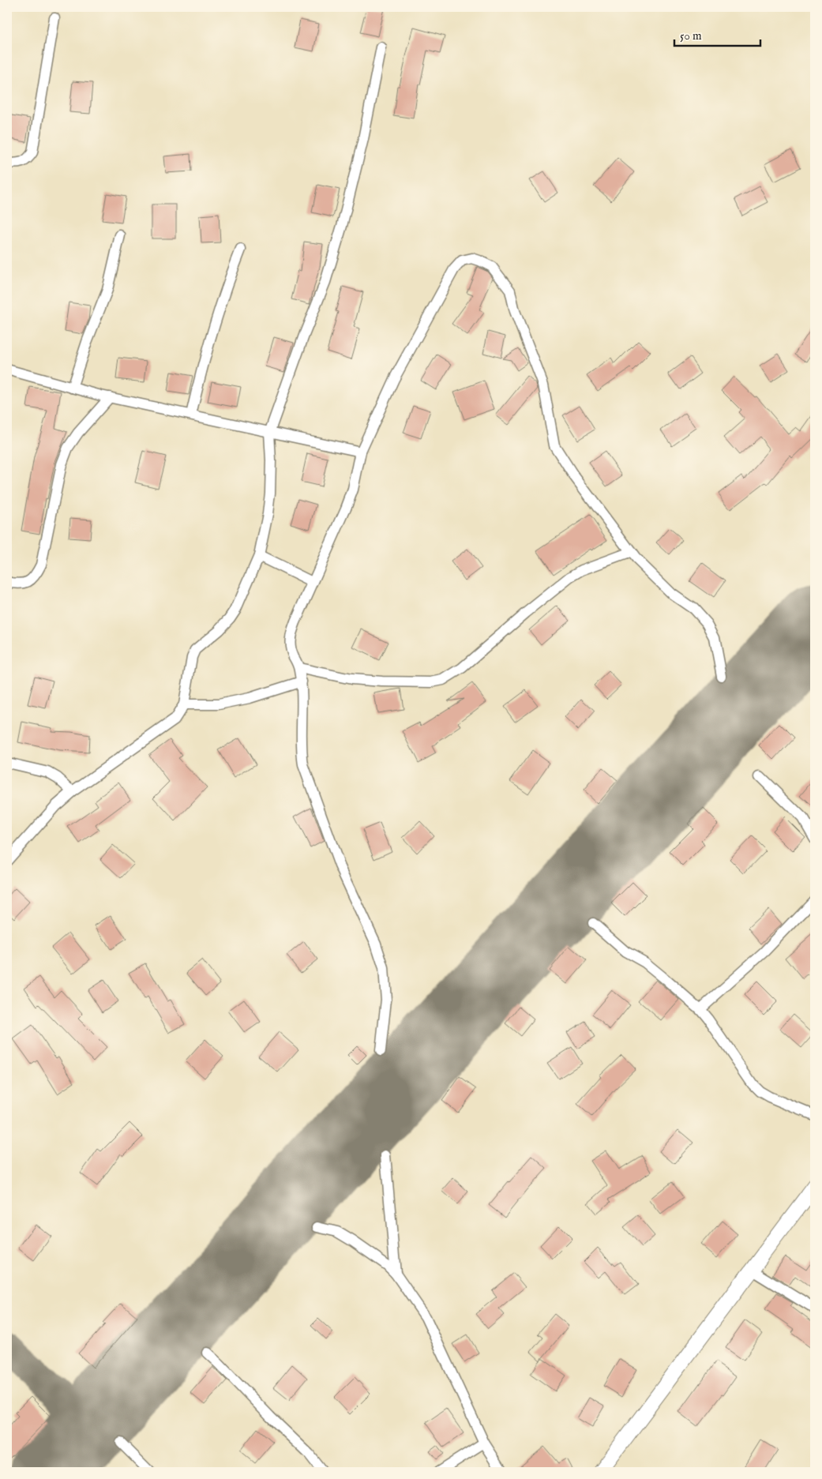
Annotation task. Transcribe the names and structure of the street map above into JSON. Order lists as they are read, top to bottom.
{
  "scale_bar": "50 m"
}
